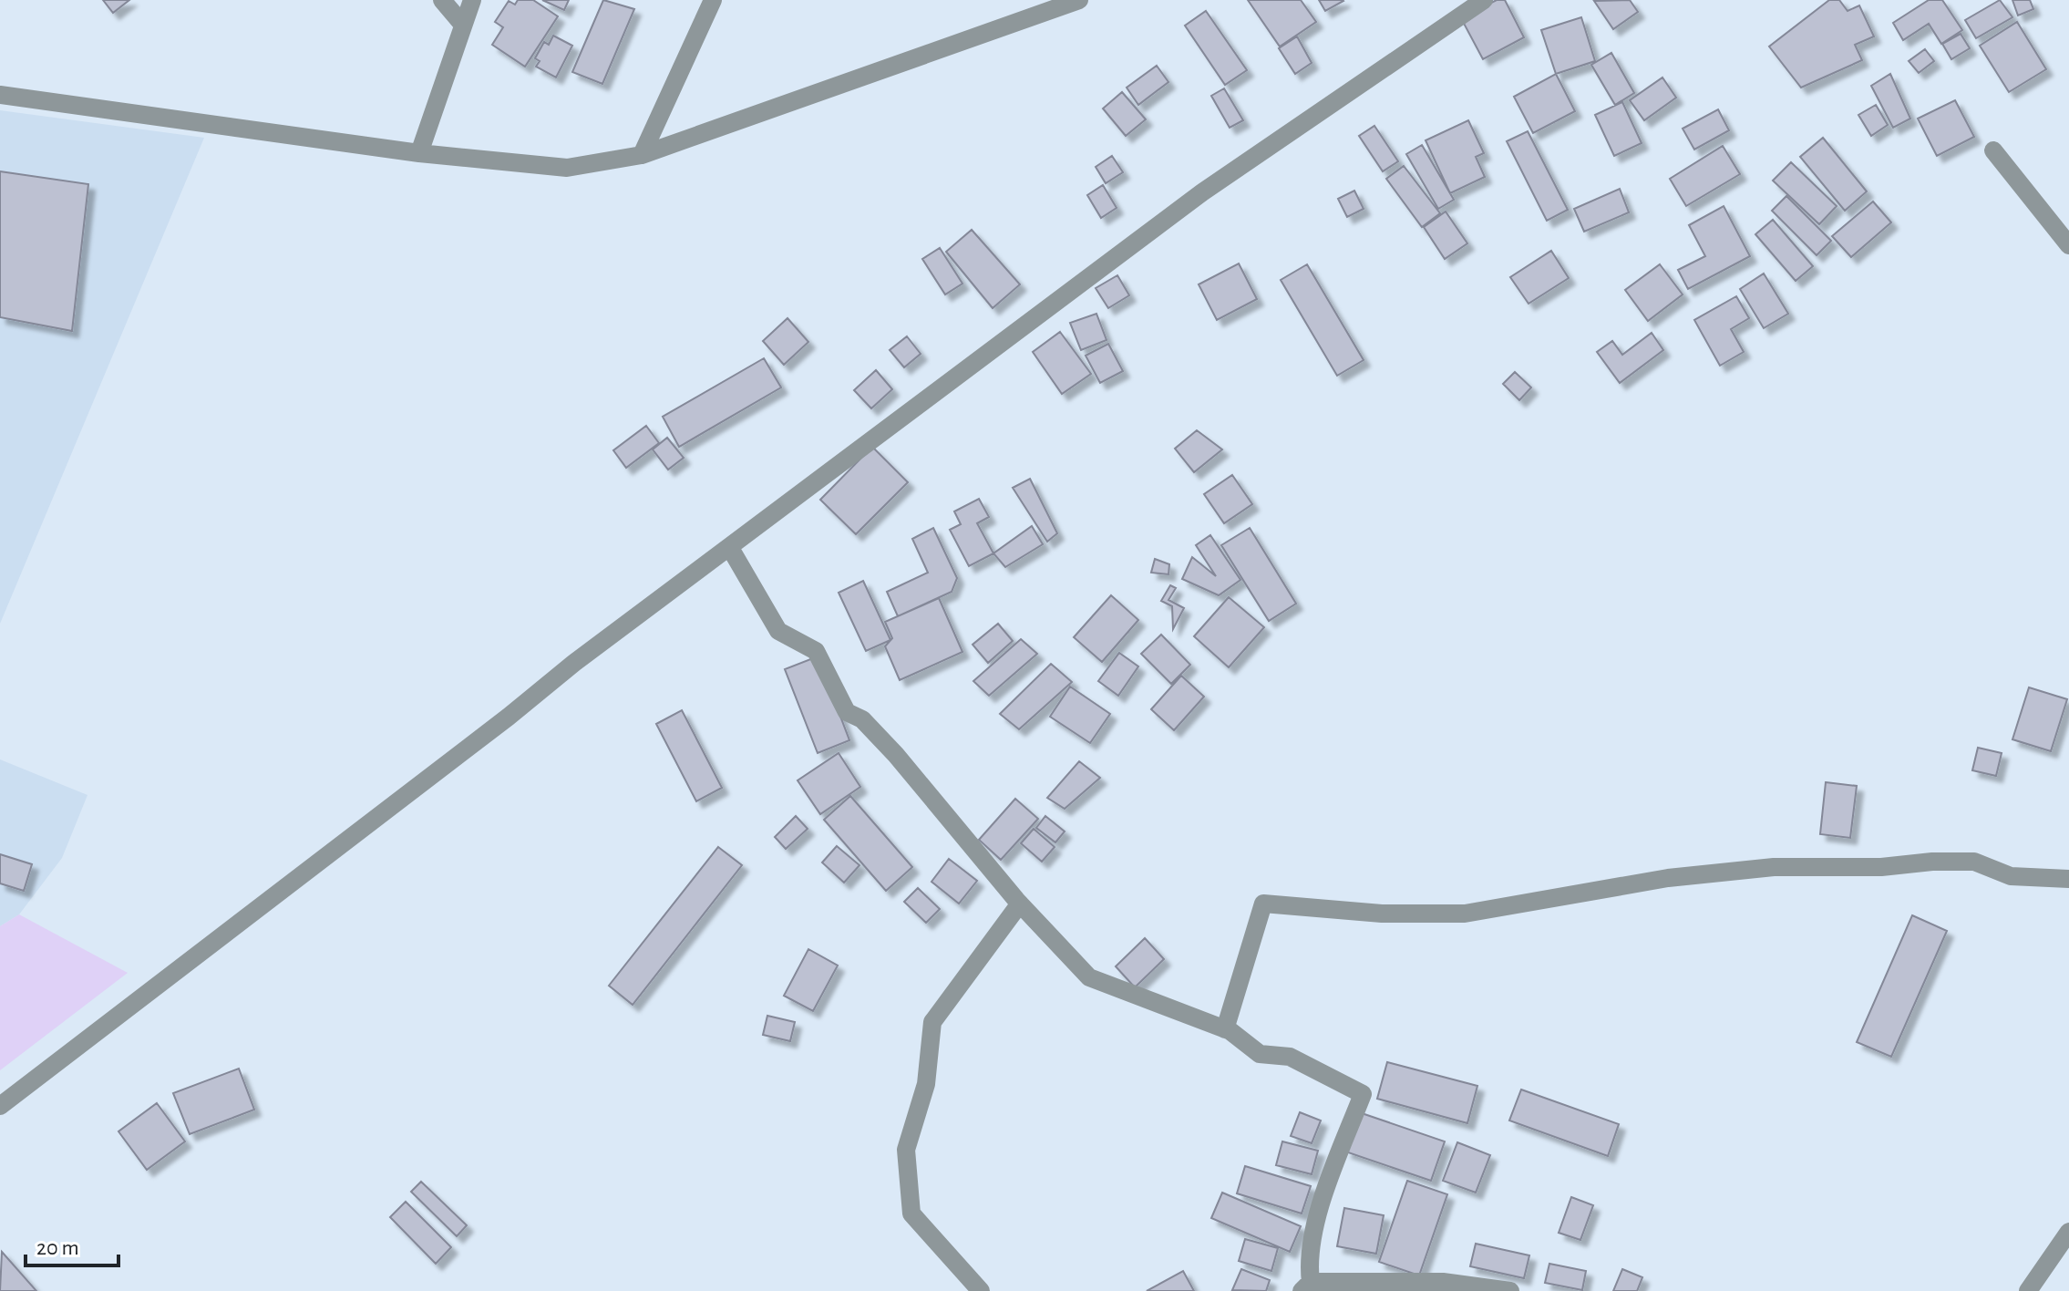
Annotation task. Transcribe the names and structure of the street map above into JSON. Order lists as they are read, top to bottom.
{
  "scale_bar": "20 m"
}
